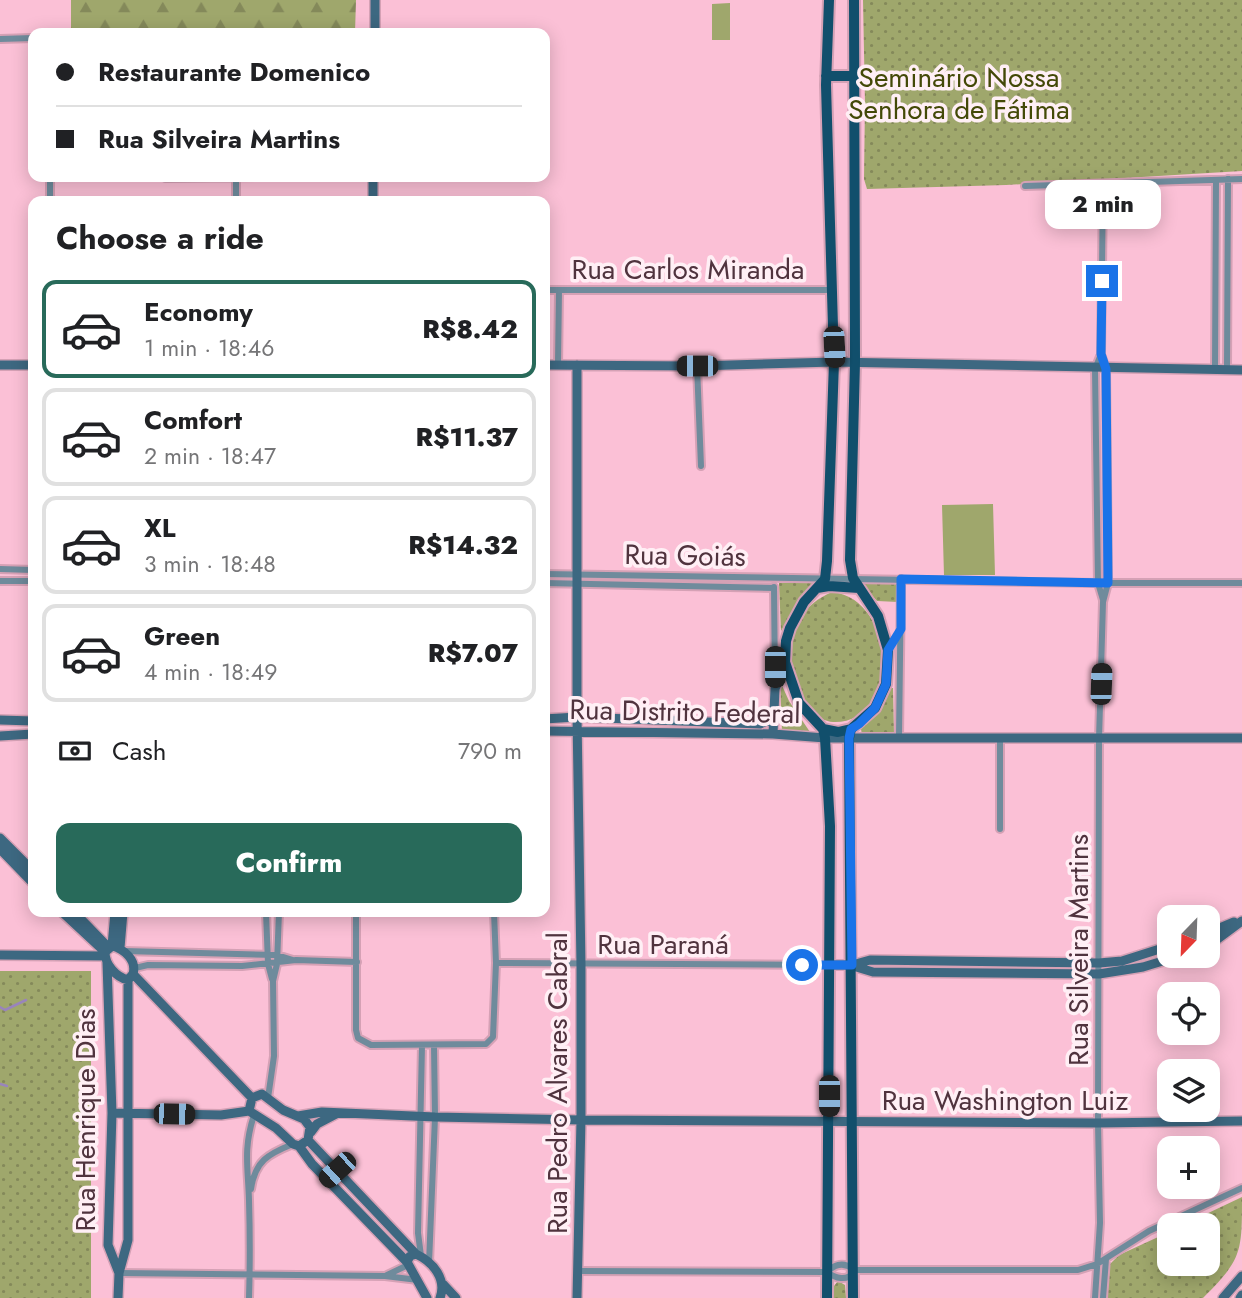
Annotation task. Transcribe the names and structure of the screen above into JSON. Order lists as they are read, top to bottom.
{
  "streets": {
    "street": [
      "Rua Carlos Miranda",
      "Rua Goiás",
      "Rua Distrito Federal",
      "Rua Paraná",
      "Rua Silveira Martins",
      "Rua Pedro Alvares Cabral",
      "Rua Washington Luiz",
      "Rua Henrique Dias"
    ]
  },
  "crossings": [
    ["Rua Goiás", "Rua Distrito Federal"],
    ["Rua Goiás", "Rua Pedro Alvares Cabral"],
    ["Rua Distrito Federal", "Rua Pedro Alvares Cabral"],
    ["Rua Paraná", "Rua Pedro Alvares Cabral"],
    ["Rua Silveira Martins", "Rua Washington Luiz"],
    ["Rua Pedro Alvares Cabral", "Rua Washington Luiz"]
  ],
  "parks": ["Seminário Nossa Senhora de Fátima"],
  "north": "bottom left",
  "page": {
    "banner": ["Restaurante Domenico", "Rua Silveira Martins"],
    "bubble": "2 min",
    "heading": "Choose a ride",
    "list": [
      {
        "name": "Economy",
        "note": "1 min · 18:46",
        "value": "R$8.42"
      },
      {
        "name": "Comfort",
        "note": "2 min · 18:47",
        "value": "R$11.37"
      },
      {
        "name": "XL",
        "note": "3 min · 18:48",
        "value": "R$14.32"
      },
      {
        "name": "Green",
        "note": "4 min · 18:49",
        "value": "R$7.07"
      }
    ],
    "pay": ["Cash", "790 m"],
    "buttons": "Confirm",
    "map_buttons": ["+", "−"]
  }
}
